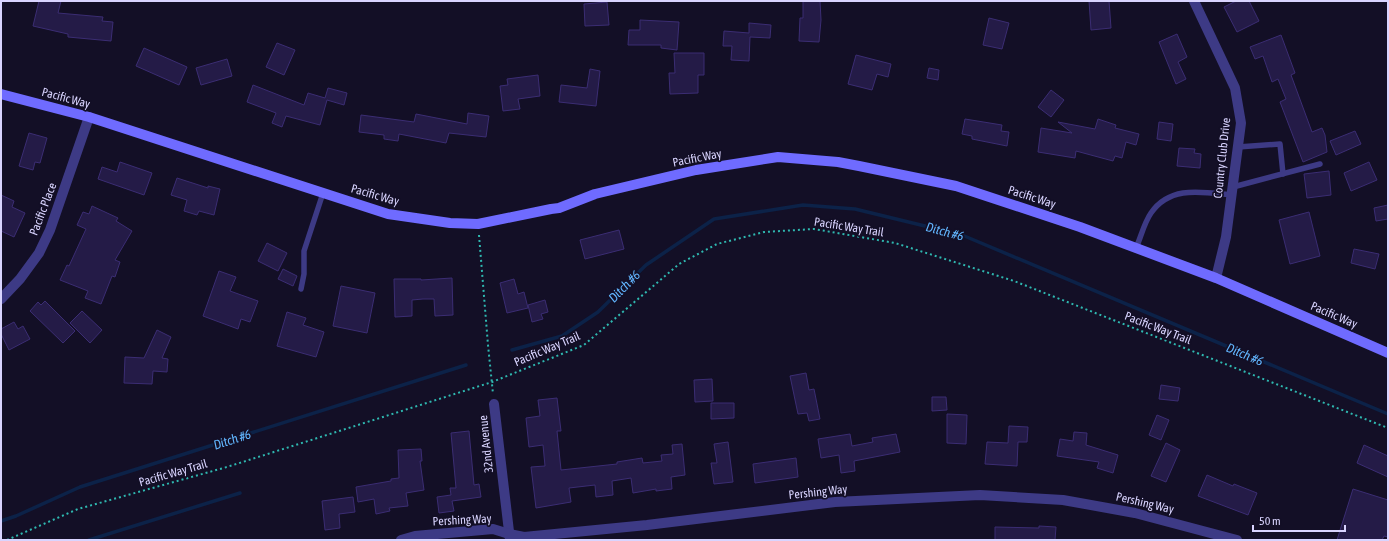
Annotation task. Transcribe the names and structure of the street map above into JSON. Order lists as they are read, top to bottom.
{
  "streets": {
    "main road": ["Pacific Way"],
    "street": [
      "Country Club Drive",
      "Pacific Place",
      "32nd Avenue",
      "Pershing Way"
    ],
    "path": ["Pacific Way Trail"]
  },
  "crossings": [
    ["Pacific Way", "Country Club Drive"],
    ["Pacific Way", "Pacific Place"],
    ["Pacific Way", "32nd Avenue"],
    ["Pacific Way Trail", "32nd Avenue"],
    ["32nd Avenue", "Pershing Way"]
  ],
  "water": ["Ditch #6"],
  "scale_bar": "50 m"
}
